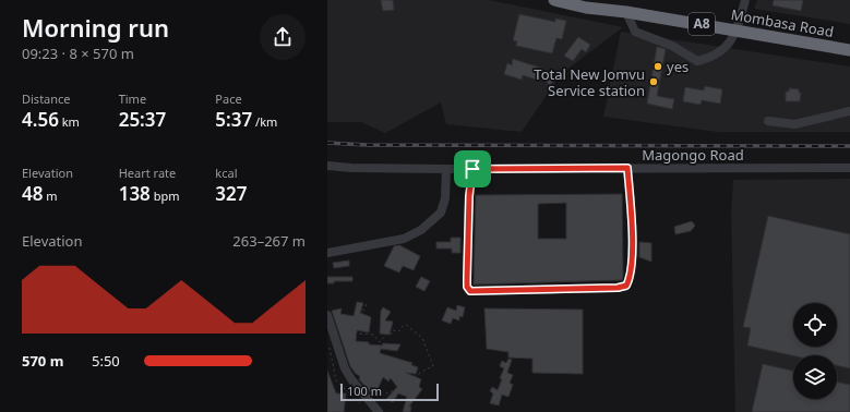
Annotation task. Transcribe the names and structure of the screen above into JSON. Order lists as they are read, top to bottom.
{
  "streets": {
    "highway": ["Mombasa Road", "A8"],
    "street": ["Magongo Road"]
  },
  "places": ["yes", "Total New Jomvu Service station"],
  "scale_bar": "100 m",
  "page": {
    "heading": ["Morning run", "09:23 · 8 × 570 m"],
    "stats": [
      ["Distance", "4.56 km"],
      ["Time", "25:37"],
      ["Pace", "5:37 /km"],
      ["Elevation", "48 m"],
      ["Heart rate", "138 bpm"],
      ["kcal", "327"]
    ],
    "chart": ["Elevation", "263–267 m"],
    "list": [
      {
        "name": "570 m",
        "note": "5:50"
      }
    ],
    "scale": "100 m"
  }
}
